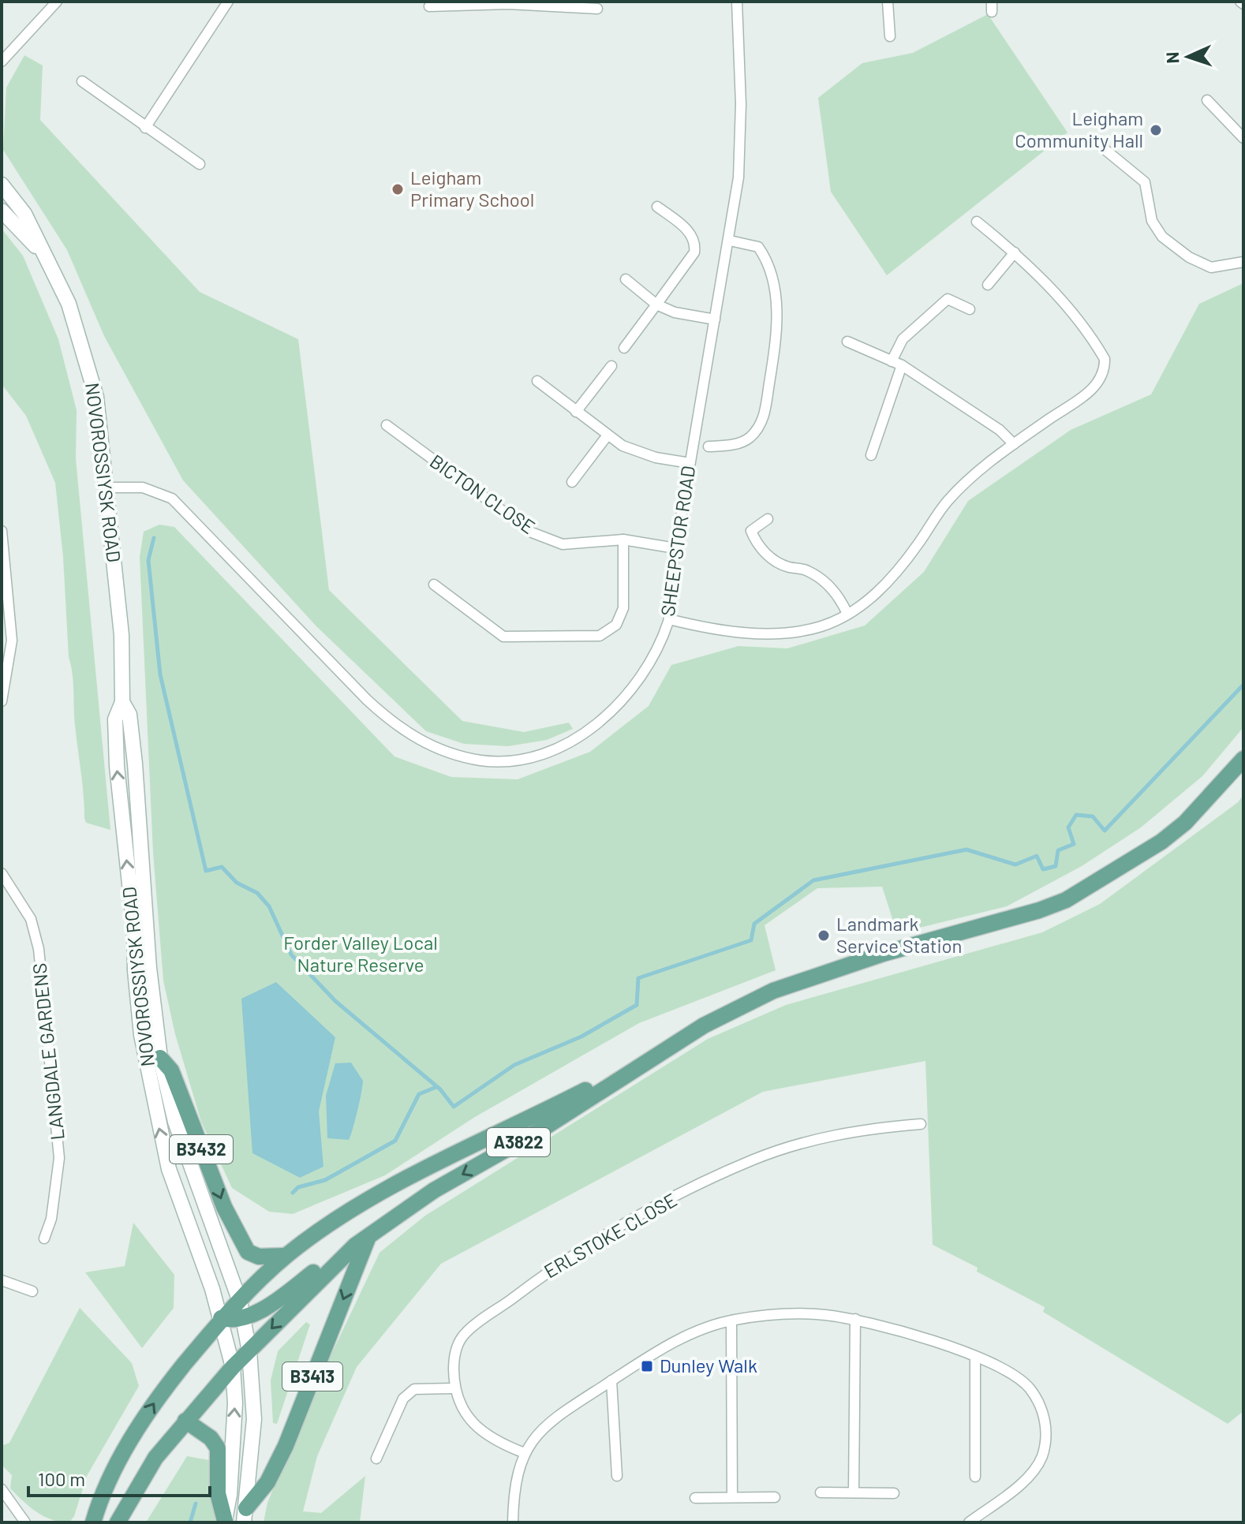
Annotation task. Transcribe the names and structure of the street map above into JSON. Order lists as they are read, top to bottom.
{
  "streets": {
    "main road": [
      "NOVOROSSIYSK ROAD",
      "A3822",
      "B3432",
      "B3413"
    ],
    "street": [
      "BICTON CLOSE",
      "SHEEPSTOR ROAD",
      "LANGDALE GARDENS",
      "ERLSTOKE CLOSE"
    ]
  },
  "crossings": [
    ["NOVOROSSIYSK ROAD", "SHEEPSTOR ROAD"],
    ["NOVOROSSIYSK ROAD", "A3822"],
    ["NOVOROSSIYSK ROAD", "B3432"],
    ["NOVOROSSIYSK ROAD", "B3413"],
    ["BICTON CLOSE", "SHEEPSTOR ROAD"],
    ["A3822", "B3432"],
    ["A3822", "B3413"]
  ],
  "parks": ["Forder Valley Local Nature Reserve"],
  "places": {
    "other": ["Leigham Community Hall", "Leigham Primary School", "Landmark Service Station"],
    "transit": ["Dunley Walk"]
  },
  "scale_bar": "100 m",
  "north": "left"
}
